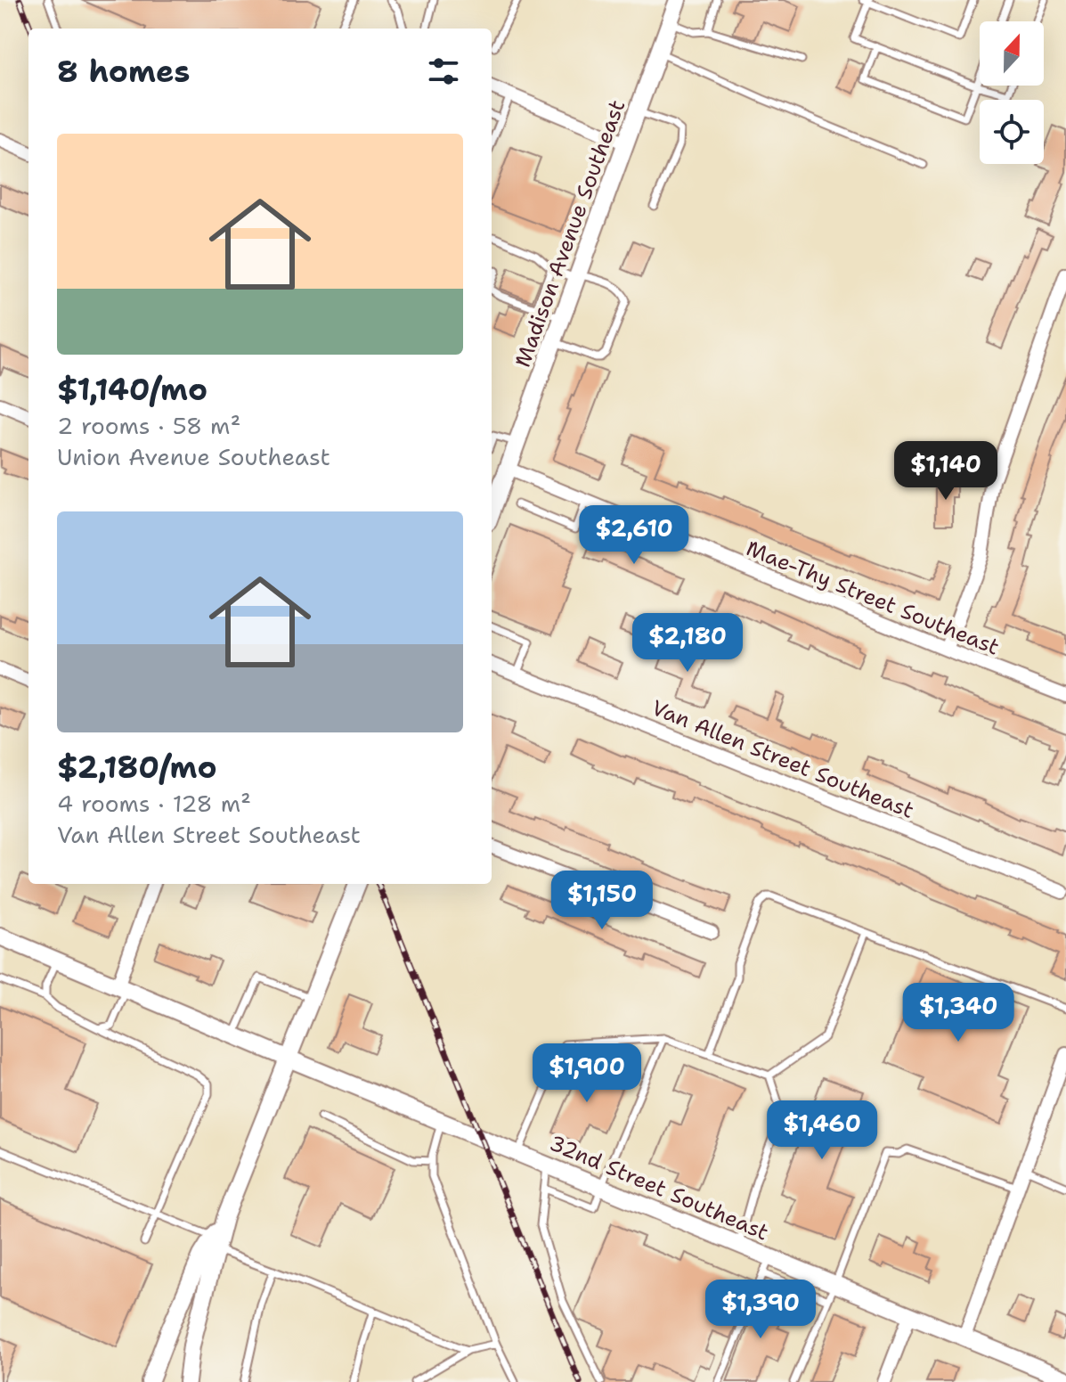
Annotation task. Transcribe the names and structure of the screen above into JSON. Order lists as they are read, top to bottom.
{
  "streets": {
    "street": [
      "Madison Avenue Southeast",
      "Mae-Thy Street Southeast",
      "Van Allen Street Southeast",
      "32nd Street Southeast"
    ]
  },
  "crossings": [
    ["Madison Avenue Southeast", "Mae-Thy Street Southeast"]
  ],
  "north": "top",
  "page": {
    "heading": "8 homes",
    "list": [
      {
        "name": "$1,140/mo",
        "note": "2 rooms · 58 m² · Union Avenue Southeast"
      },
      {
        "name": "$2,180/mo",
        "note": "4 rooms · 128 m² · Van Allen Street Southeast"
      }
    ],
    "price": [
      "$1,140",
      "$2,610",
      "$2,180",
      "$1,150",
      "$1,340",
      "$1,900",
      "$1,460",
      "$1,390"
    ]
  }
}
